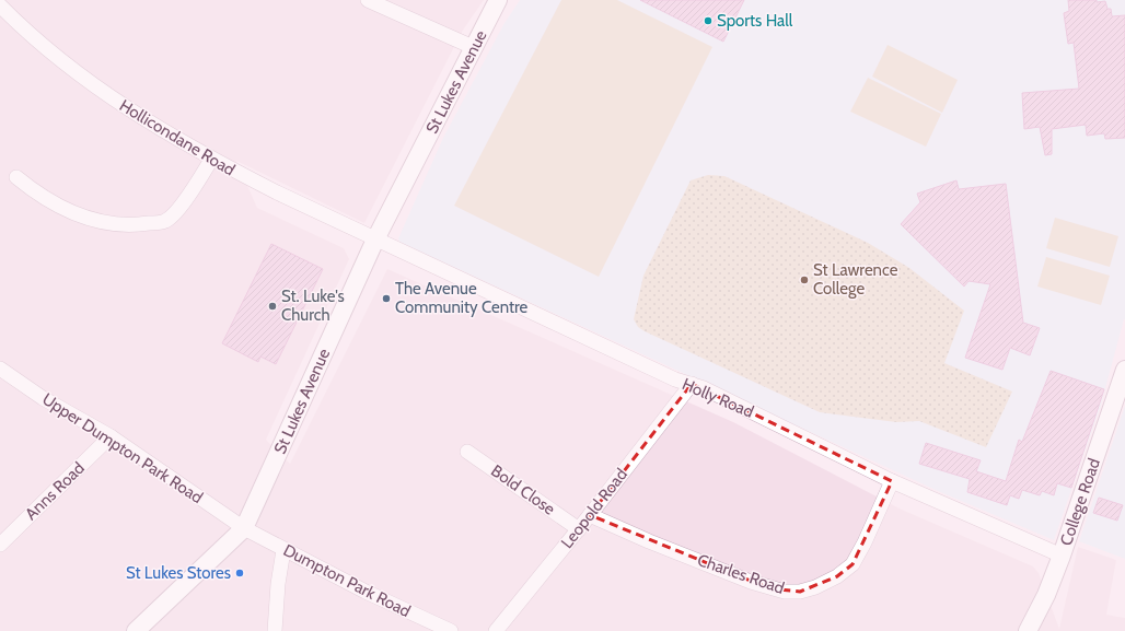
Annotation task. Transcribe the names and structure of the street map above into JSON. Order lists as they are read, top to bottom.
{
  "streets": {
    "street": [
      "St Lukes Avenue",
      "Hollicondane Road",
      "Holly Road",
      "Upper Dumpton Park Road",
      "Bold Close",
      "Anns Road",
      "College Road",
      "Leopold Road",
      "Charles Road",
      "Dumpton Park Road"
    ]
  },
  "crossings": [
    ["St Lukes Avenue", "Hollicondane Road"],
    ["St Lukes Avenue", "Holly Road"],
    ["St Lukes Avenue", "Upper Dumpton Park Road"],
    ["St Lukes Avenue", "Dumpton Park Road"],
    ["Hollicondane Road", "Holly Road"],
    ["Holly Road", "College Road"],
    ["Holly Road", "Leopold Road"],
    ["Holly Road", "Charles Road"],
    ["Upper Dumpton Park Road", "Anns Road"],
    ["Upper Dumpton Park Road", "Dumpton Park Road"],
    ["Bold Close", "Leopold Road"],
    ["Leopold Road", "Charles Road"]
  ],
  "places": [
    "Sports Hall",
    "St Lawrence College",
    "The Avenue Community Centre",
    "St. Luke's Church",
    "St Lukes Stores"
  ]
}
